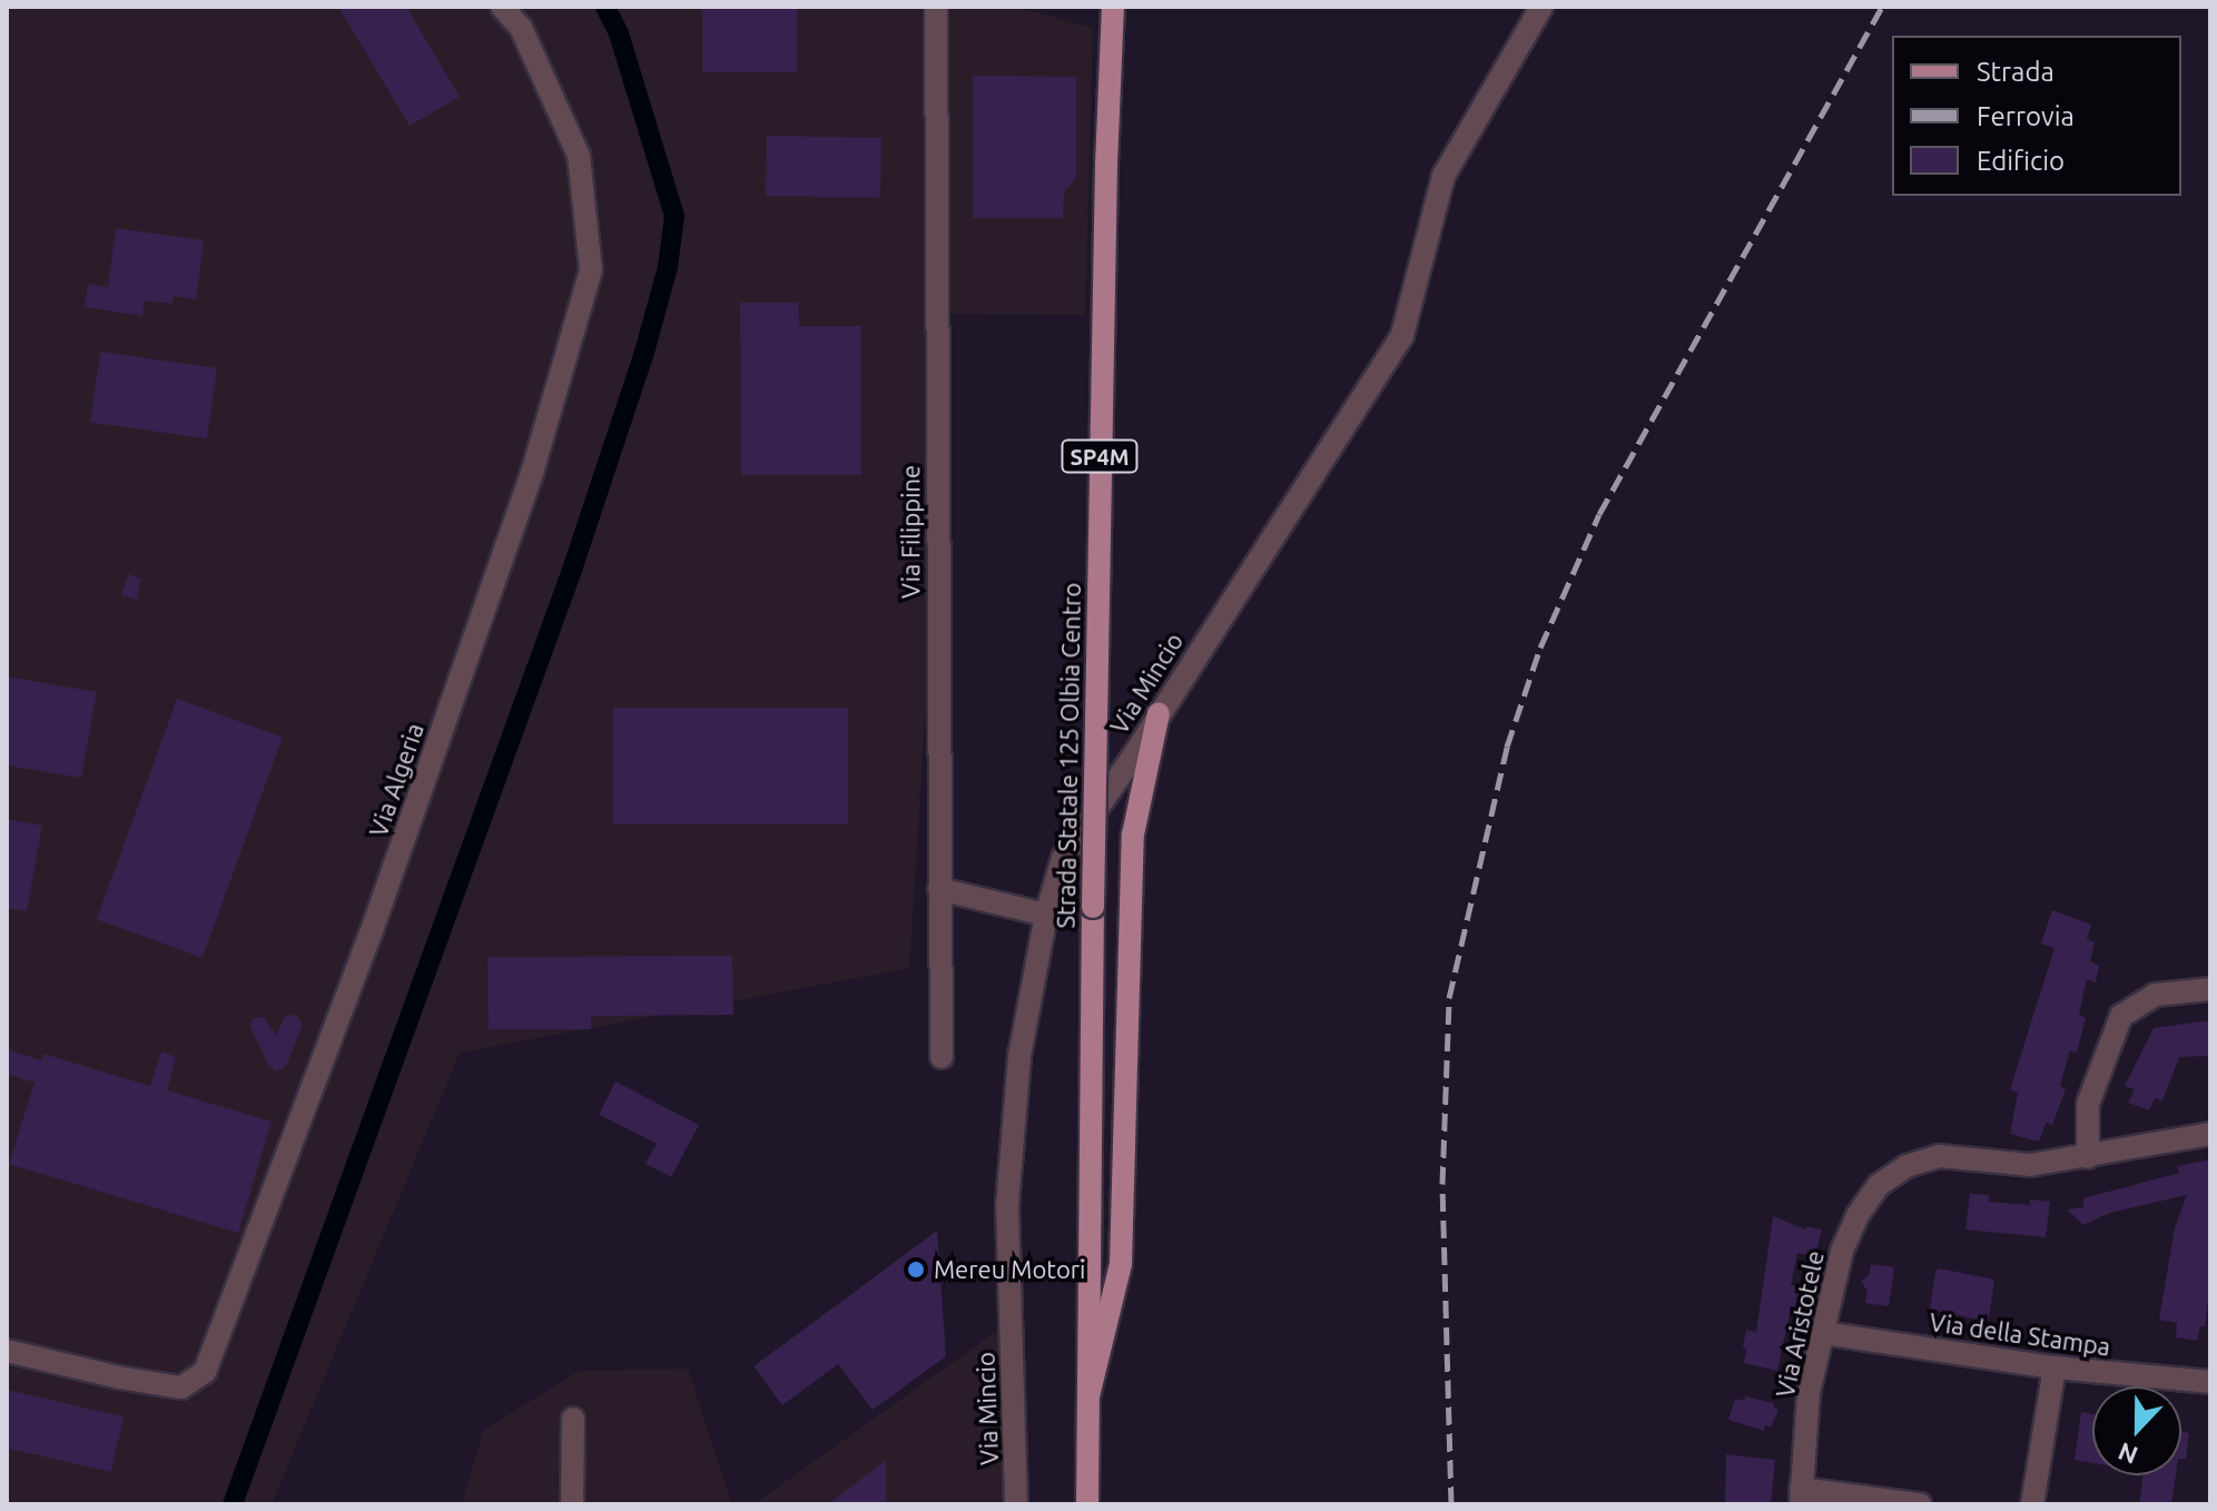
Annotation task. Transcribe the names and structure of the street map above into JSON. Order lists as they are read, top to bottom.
{
  "streets": {
    "main road": ["SP4M", "Strada Statale 125 Olbia Centro"],
    "street": [
      "Via Filippine",
      "Via Mincio",
      "Via Algeria",
      "Via Aristotele",
      "Via della Stampa"
    ]
  },
  "crossings": [
    ["Via Aristotele", "Via della Stampa"]
  ],
  "places": ["Mereu Motori"],
  "legend": ["Strada", "Ferrovia", "Edificio"],
  "north": "bottom"
}
